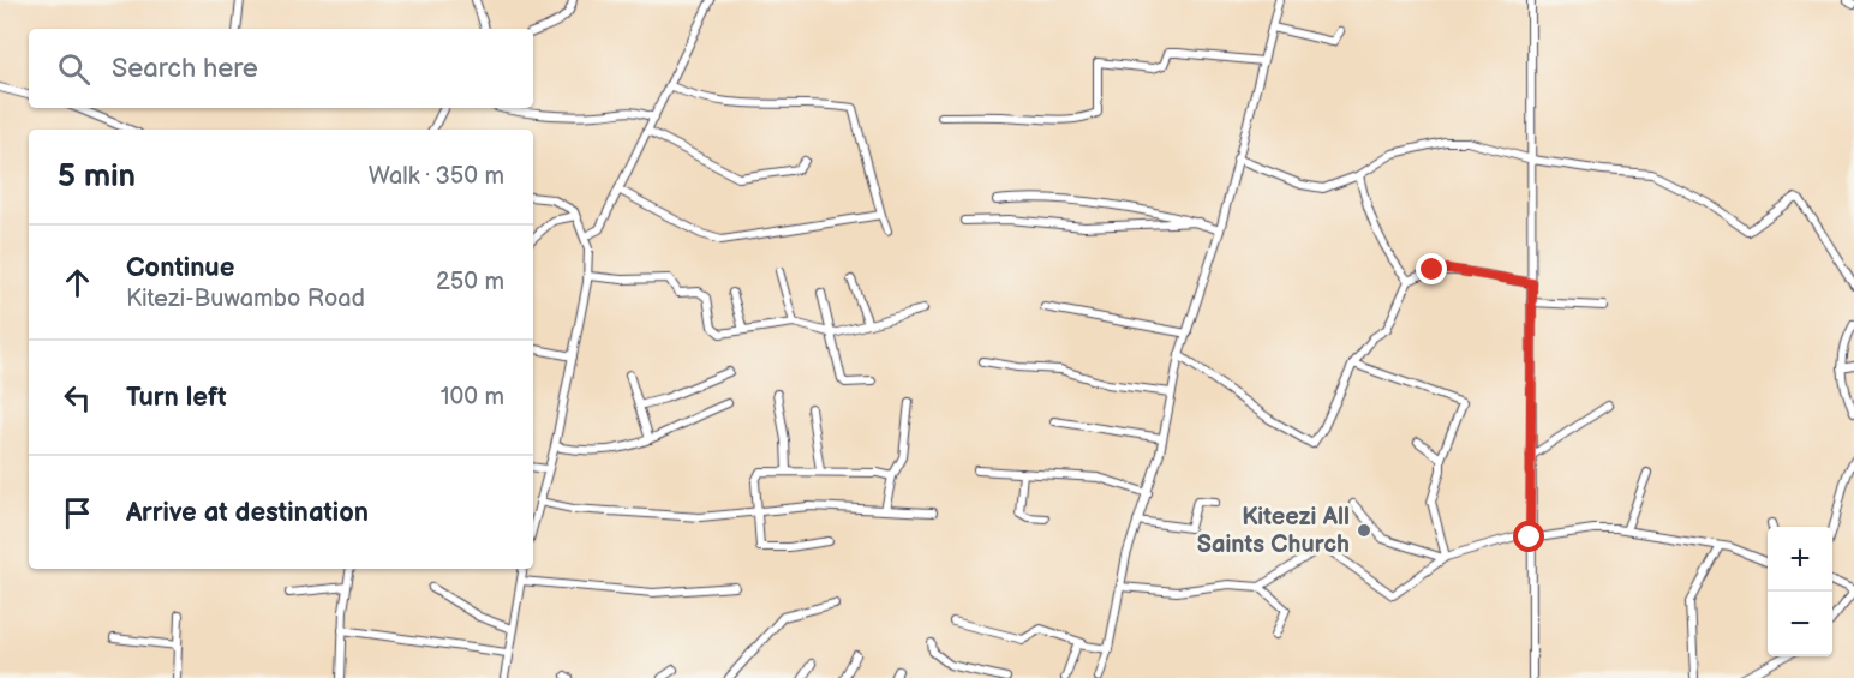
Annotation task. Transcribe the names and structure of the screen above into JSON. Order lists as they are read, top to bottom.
{
  "places": ["Kiteezi All Saints Church"],
  "page": {
    "search": "Search here",
    "heading": ["5 min", "Walk · 350 m"],
    "list": [
      ["Continue", "Kitezi-Buwambo Road", "250 m"],
      ["Turn left", "100 m"],
      "Arrive at destination"
    ],
    "map_buttons": ["+", "−"]
  }
}
